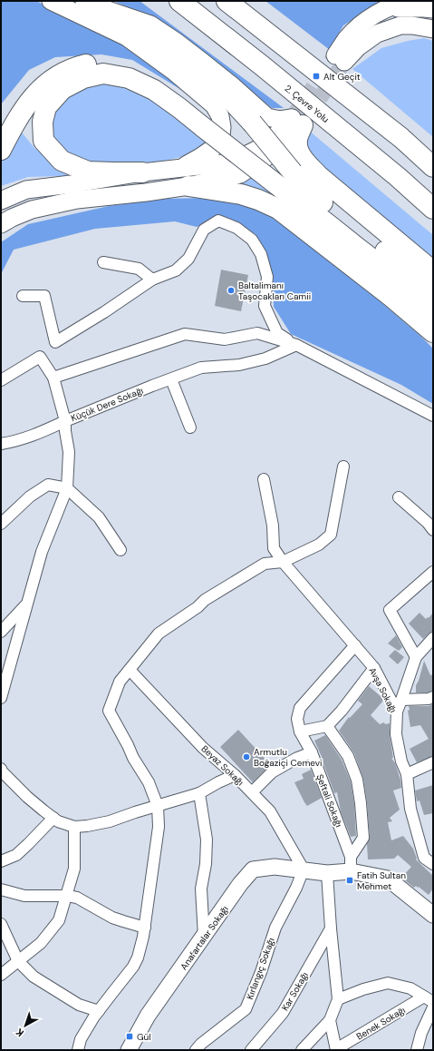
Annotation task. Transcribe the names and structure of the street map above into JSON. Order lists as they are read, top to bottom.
{
  "streets": {
    "highway": ["2. Çevre Yolu"],
    "main road": ["Anafartalar Sokağı"],
    "street": [
      "Küçük Dere Sokağı",
      "Avşa Sokağı",
      "Beyaz Sokağı",
      "Şeftali Sokağı",
      "Kırlangıç Sokağı",
      "Kar Sokağı",
      "Benek Sokağı"
    ]
  },
  "crossings": [
    ["Avşa Sokağı", "Şeftali Sokağı"],
    ["Beyaz Sokağı", "Anafartalar Sokağı"],
    ["Beyaz Sokağı", "Kırlangıç Sokağı"],
    ["Anafartalar Sokağı", "Kırlangıç Sokağı"]
  ],
  "places": {
    "transit": ["Alt Geçit", "Fatih Sultan Mehmet", "Gül"],
    "other": ["Baltalimanı Taşocakları Camii", "Armutlu Boğaziçi Cemevi"]
  },
  "north": "bottom left"
}
